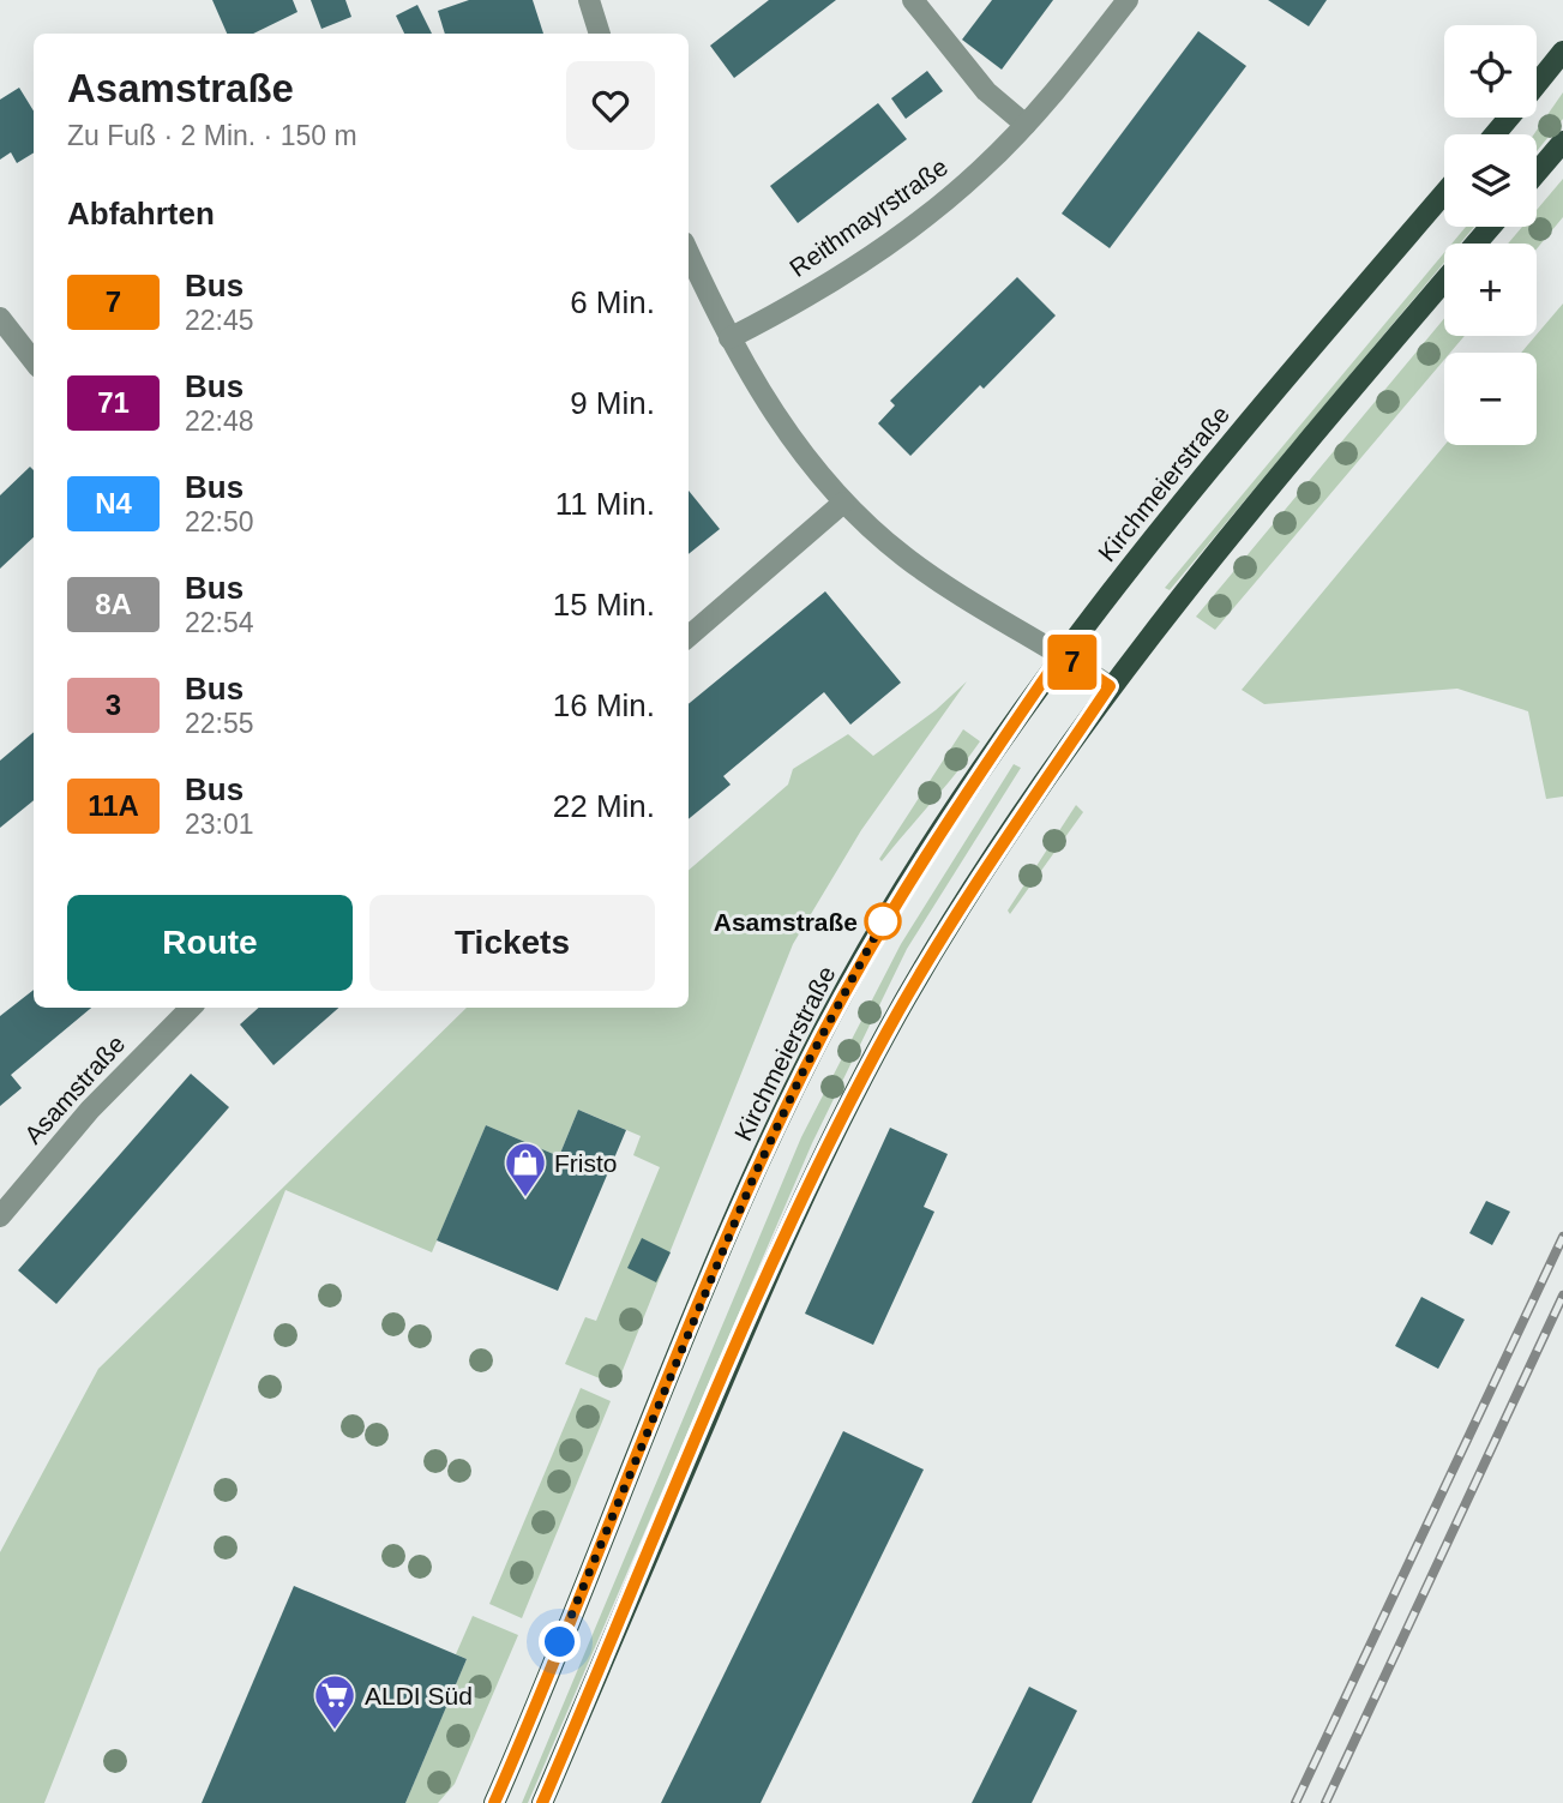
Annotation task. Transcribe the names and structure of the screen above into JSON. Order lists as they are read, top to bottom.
{
  "streets": {
    "main road": ["Kirchmeierstraße"],
    "street": ["Reithmayrstraße", "Asamstraße"]
  },
  "places": {
    "other": ["Asamstraße"],
    "shop": ["Fristo"],
    "supermarket": ["ALDI Süd"]
  },
  "lines": ["bus line 7"],
  "page": {
    "on_map": "7",
    "map_buttons": ["+", "−"],
    "heading": [
      ["Asamstraße", "Zu Fuß · 2 Min. · 150 m"],
      "Abfahrten"
    ],
    "list": [
      {
        "mark": "7",
        "name": "Bus",
        "note": "22:45",
        "value": "6 Min."
      },
      {
        "mark": "71",
        "name": "Bus",
        "note": "22:48",
        "value": "9 Min."
      },
      {
        "mark": "N4",
        "name": "Bus",
        "note": "22:50",
        "value": "11 Min."
      },
      {
        "mark": "8A",
        "name": "Bus",
        "note": "22:54",
        "value": "15 Min."
      },
      {
        "mark": "3",
        "name": "Bus",
        "note": "22:55",
        "value": "16 Min."
      },
      {
        "mark": "11A",
        "name": "Bus",
        "note": "23:01",
        "value": "22 Min."
      }
    ],
    "buttons": ["Route", "Tickets"]
  }
}
